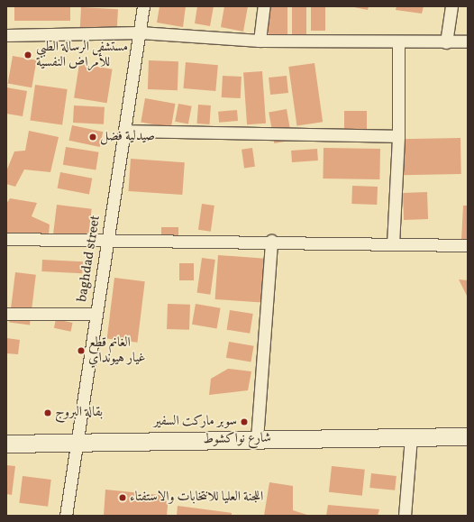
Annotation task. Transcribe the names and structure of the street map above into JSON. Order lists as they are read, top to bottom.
{
  "streets": {
    "street": ["baghdad street", "شارع نواكشوط"]
  },
  "crossings": [
    ["baghdad street", "شارع نواكشوط"]
  ],
  "places": [
    "مستشفى الرسالة الطبي للأمراض النفسية",
    "صيدلية فضل",
    "الغانم قطع غيار هيونداي",
    "بقالة البروج",
    "سوبر ماركت السفير",
    "اللجنة العليا للانتخابات والاستفتاء"
  ]
}
